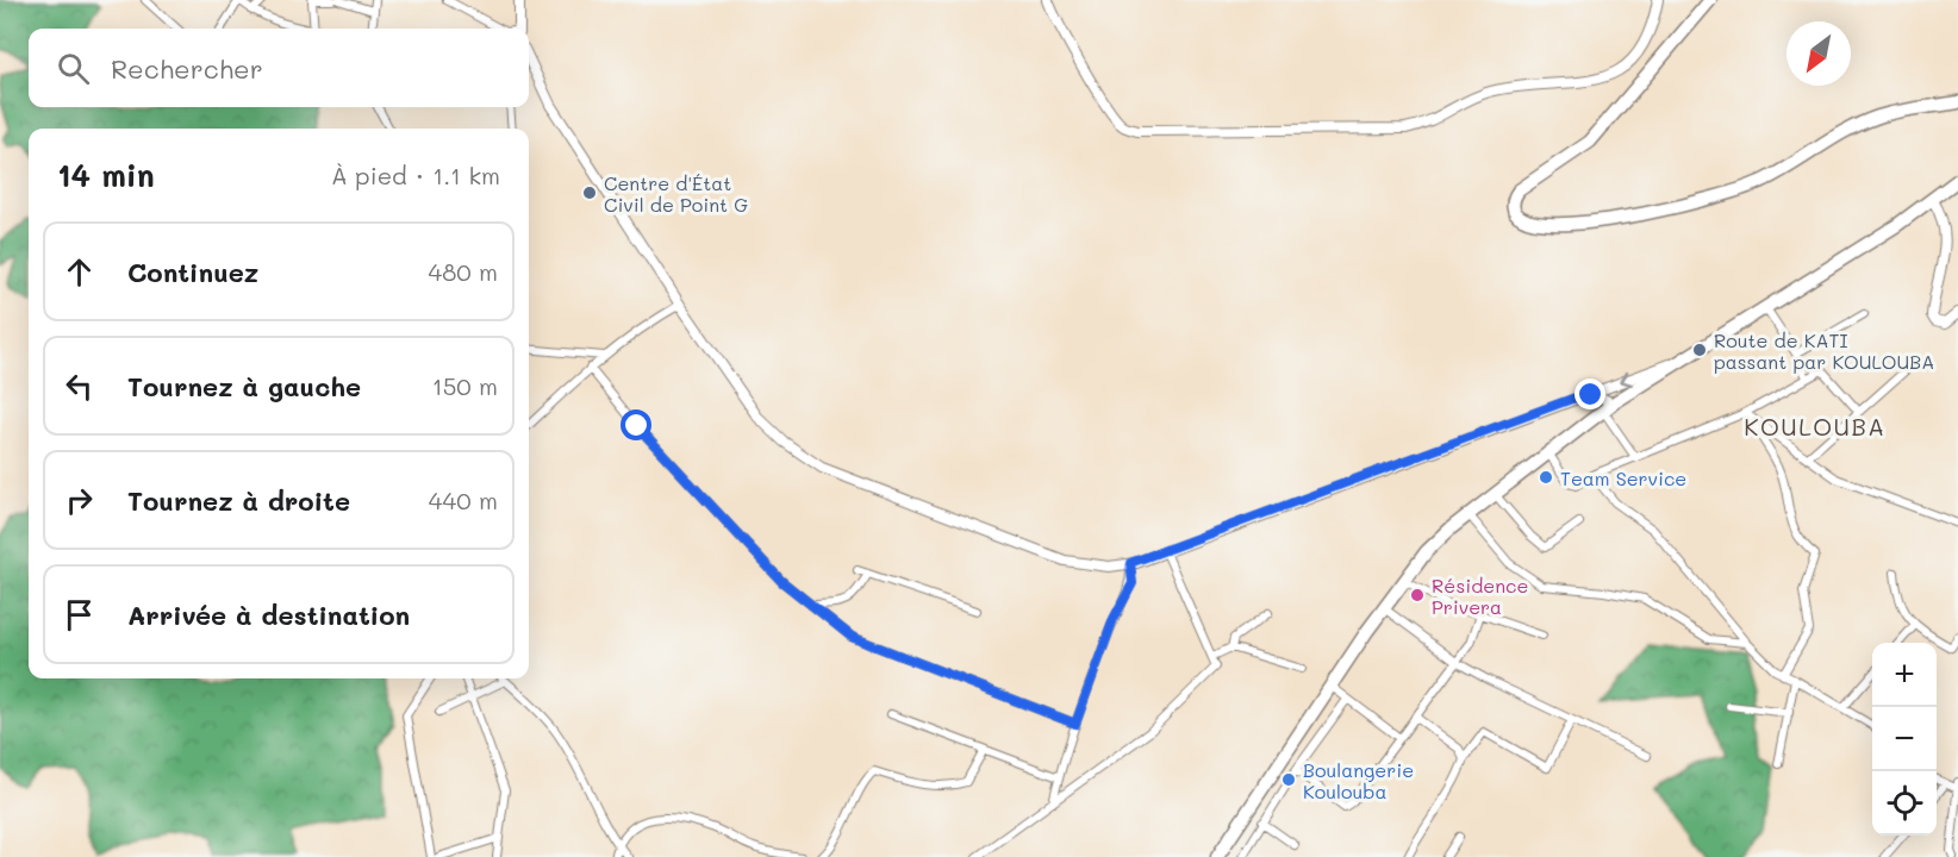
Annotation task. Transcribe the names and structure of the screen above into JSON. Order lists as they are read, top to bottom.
{
  "districts": ["KOULOUBA"],
  "places": [
    "Centre d'État Civil de Point G",
    "Route de KATI passant par KOULOUBA",
    "Team Service",
    "Résidence Privera",
    "Boulangerie Koulouba"
  ],
  "north": "bottom left",
  "page": {
    "search": "Rechercher",
    "heading": ["14 min", "À pied · 1.1 km"],
    "list": [
      ["Continuez", "480 m"],
      ["Tournez à gauche", "150 m"],
      ["Tournez à droite", "440 m"],
      "Arrivée à destination"
    ],
    "map_buttons": ["+", "−"]
  }
}
